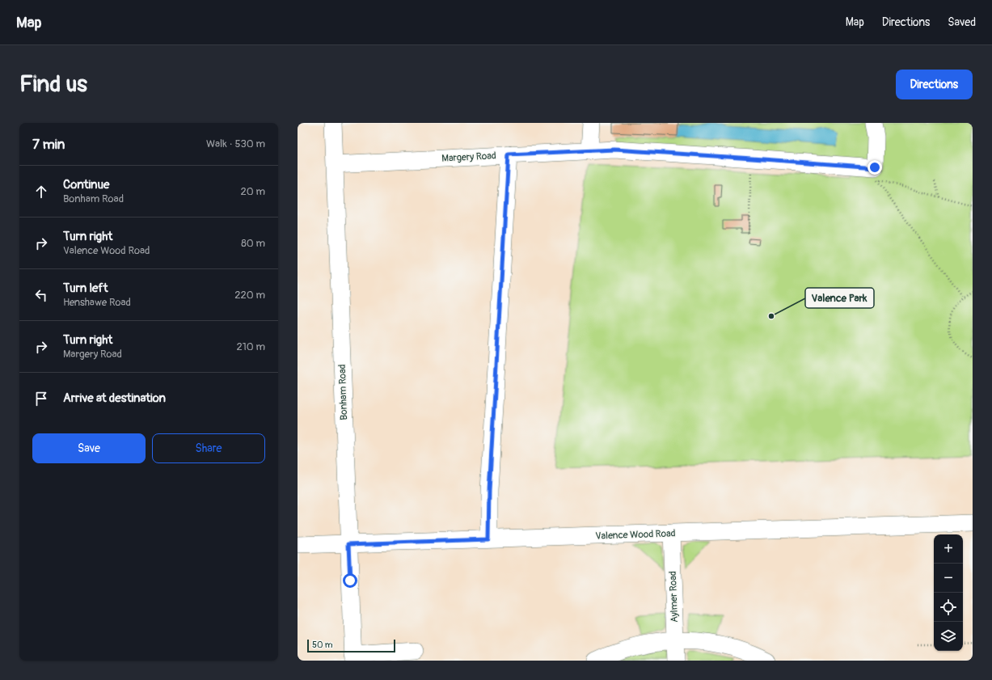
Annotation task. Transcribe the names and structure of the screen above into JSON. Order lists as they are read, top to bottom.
{
  "streets": {
    "street": [
      "Margery Road",
      "Bonham Road",
      "Valence Wood Road",
      "Aylmer Road"
    ]
  },
  "crossings": [
    ["Margery Road", "Bonham Road"],
    ["Bonham Road", "Valence Wood Road"],
    ["Valence Wood Road", "Aylmer Road"]
  ],
  "places": ["Valence Park"],
  "scale_bar": "50 m",
  "page": {
    "header": "Map",
    "nav": ["Map", "Directions", "Saved"],
    "buttons": [
      "Directions",
      ["Save", "Share"]
    ],
    "title": "Find us",
    "heading": ["7 min", "Walk · 530 m"],
    "list": [
      ["Continue", "Bonham Road", "20 m"],
      ["Turn right", "Valence Wood Road", "80 m"],
      ["Turn left", "Henshawe Road", "220 m"],
      ["Turn right", "Margery Road", "210 m"],
      "Arrive at destination"
    ],
    "map_buttons": ["+", "−"],
    "scale": "50 m"
  }
}
